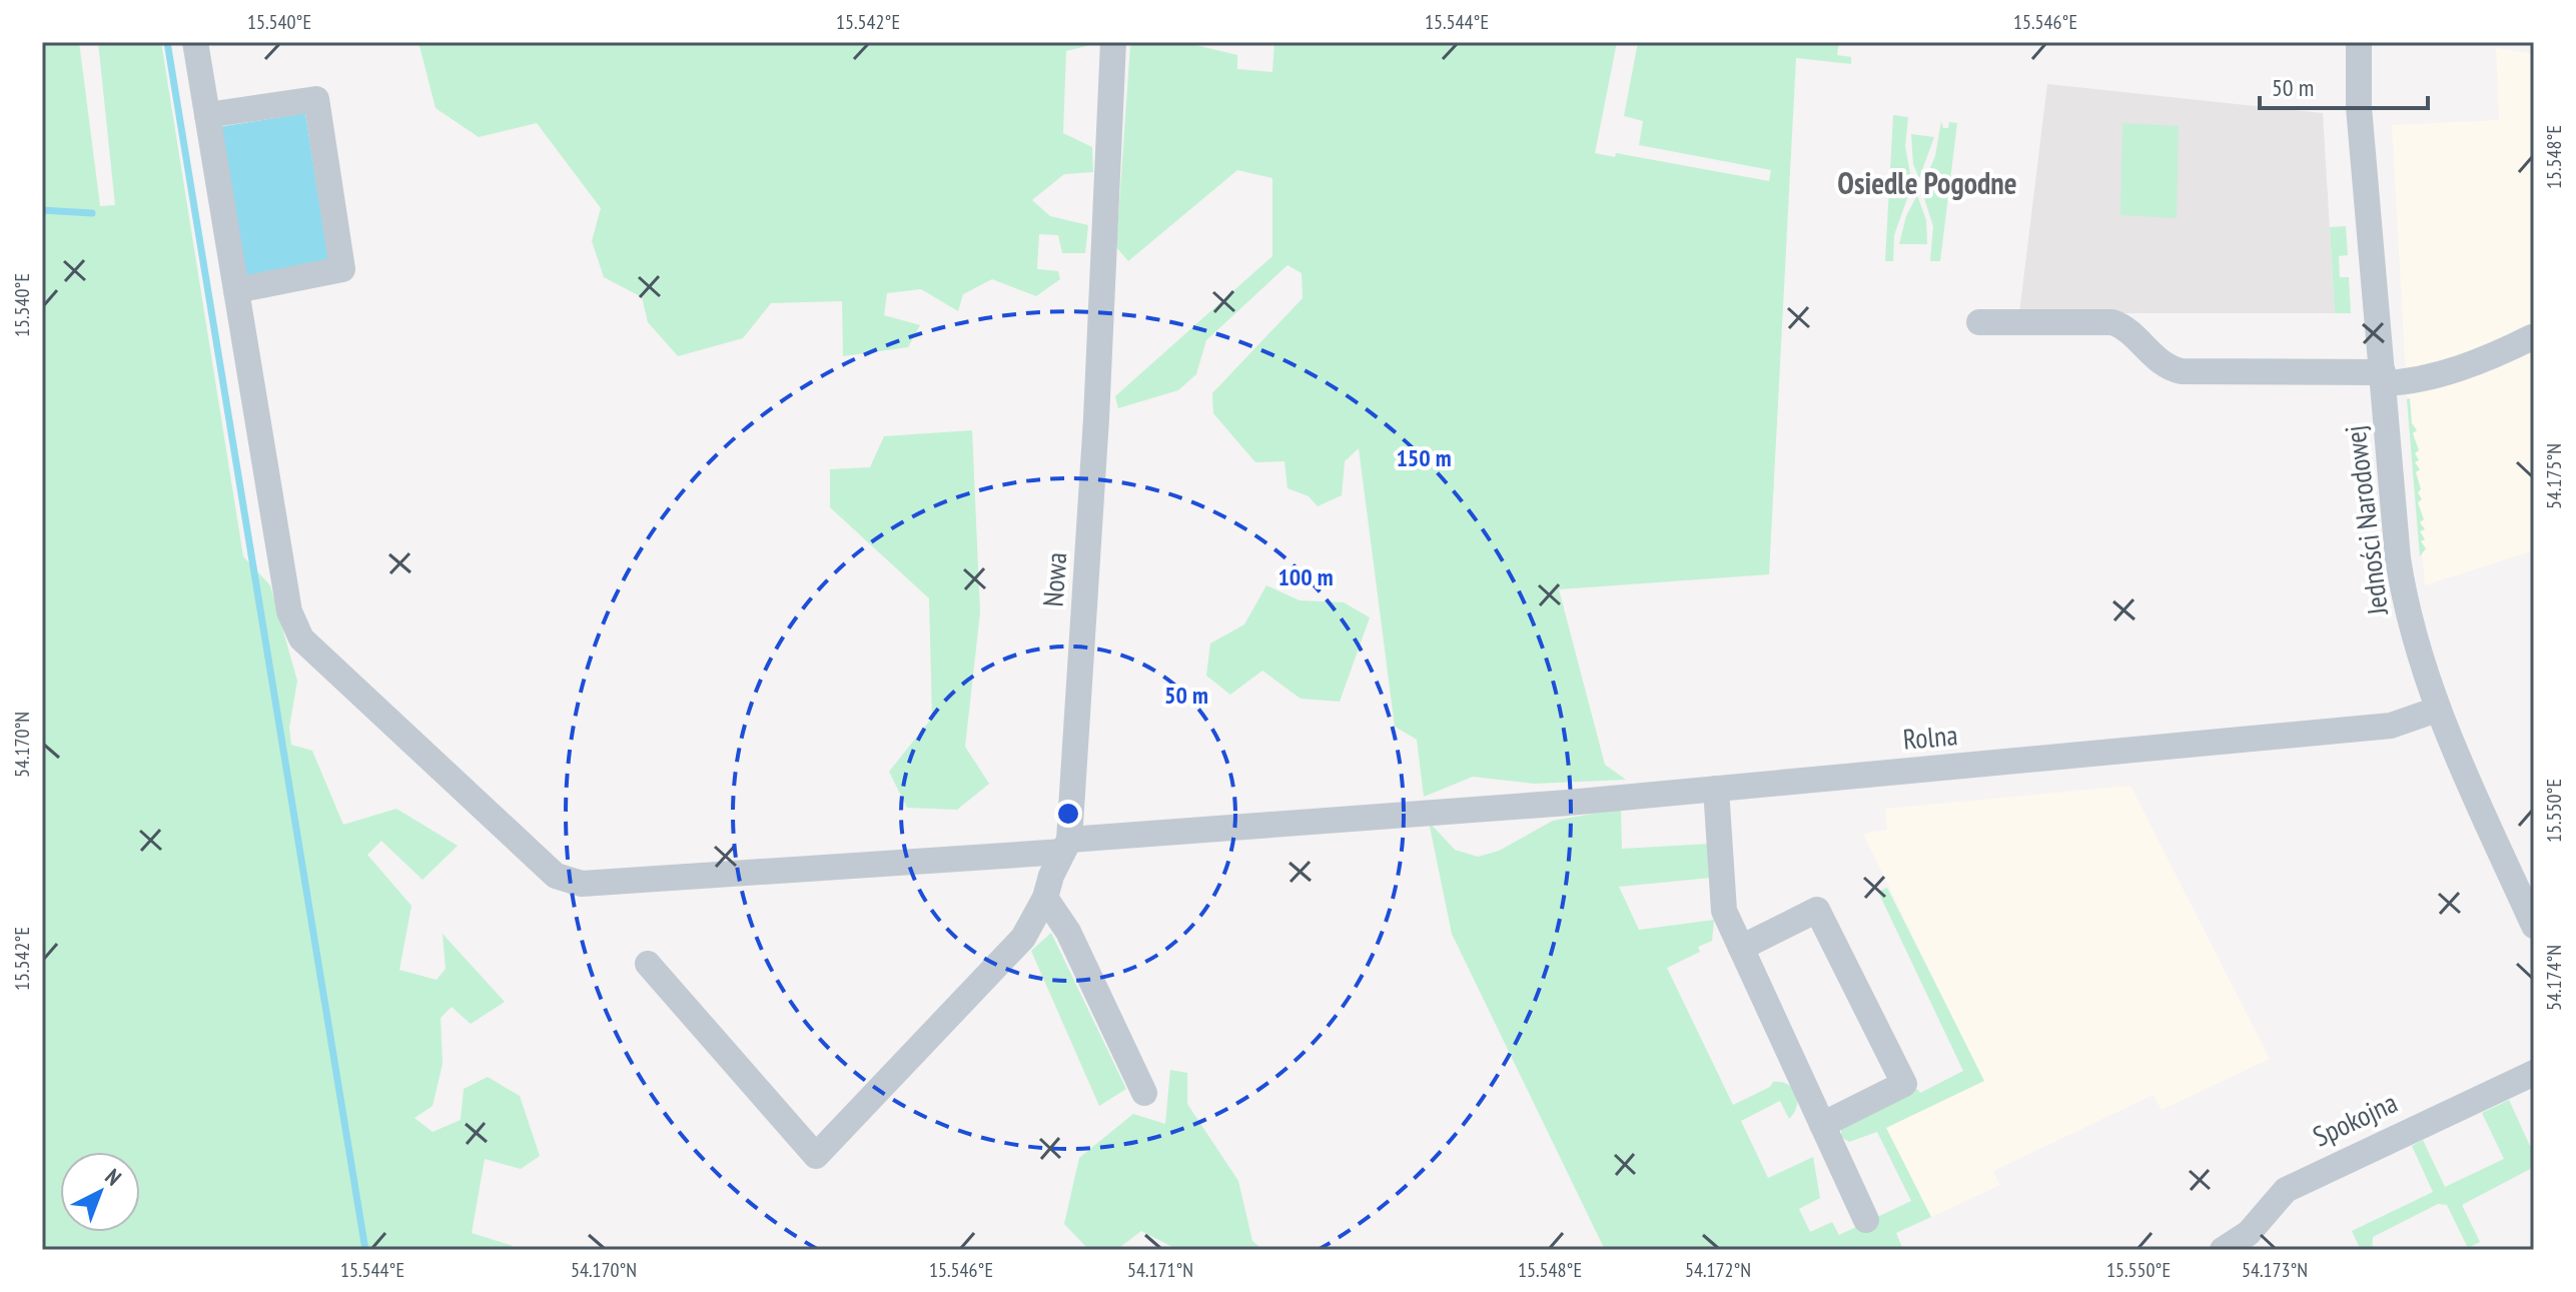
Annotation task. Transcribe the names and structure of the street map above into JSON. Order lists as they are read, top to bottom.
{
  "streets": {
    "street": [
      "Jedności Narodowej",
      "Nowa",
      "Rolna",
      "Spokojna"
    ]
  },
  "crossings": [
    ["Jedności Narodowej", "Rolna"],
    ["Nowa", "Rolna"]
  ],
  "districts": ["Osiedle Pogodne"],
  "scale_bar": "50 m",
  "north": "top right",
  "coordinates": [
    "15.540°E",
    "15.542°E",
    "15.544°E",
    "15.546°E",
    "15.548°E",
    "54.175°N",
    "54.170°N",
    "15.550°E",
    "54.174°N",
    "54.171°N",
    "54.172°N",
    "54.173°N"
  ],
  "rings": ["150 m", "100 m", "50 m"]
}
